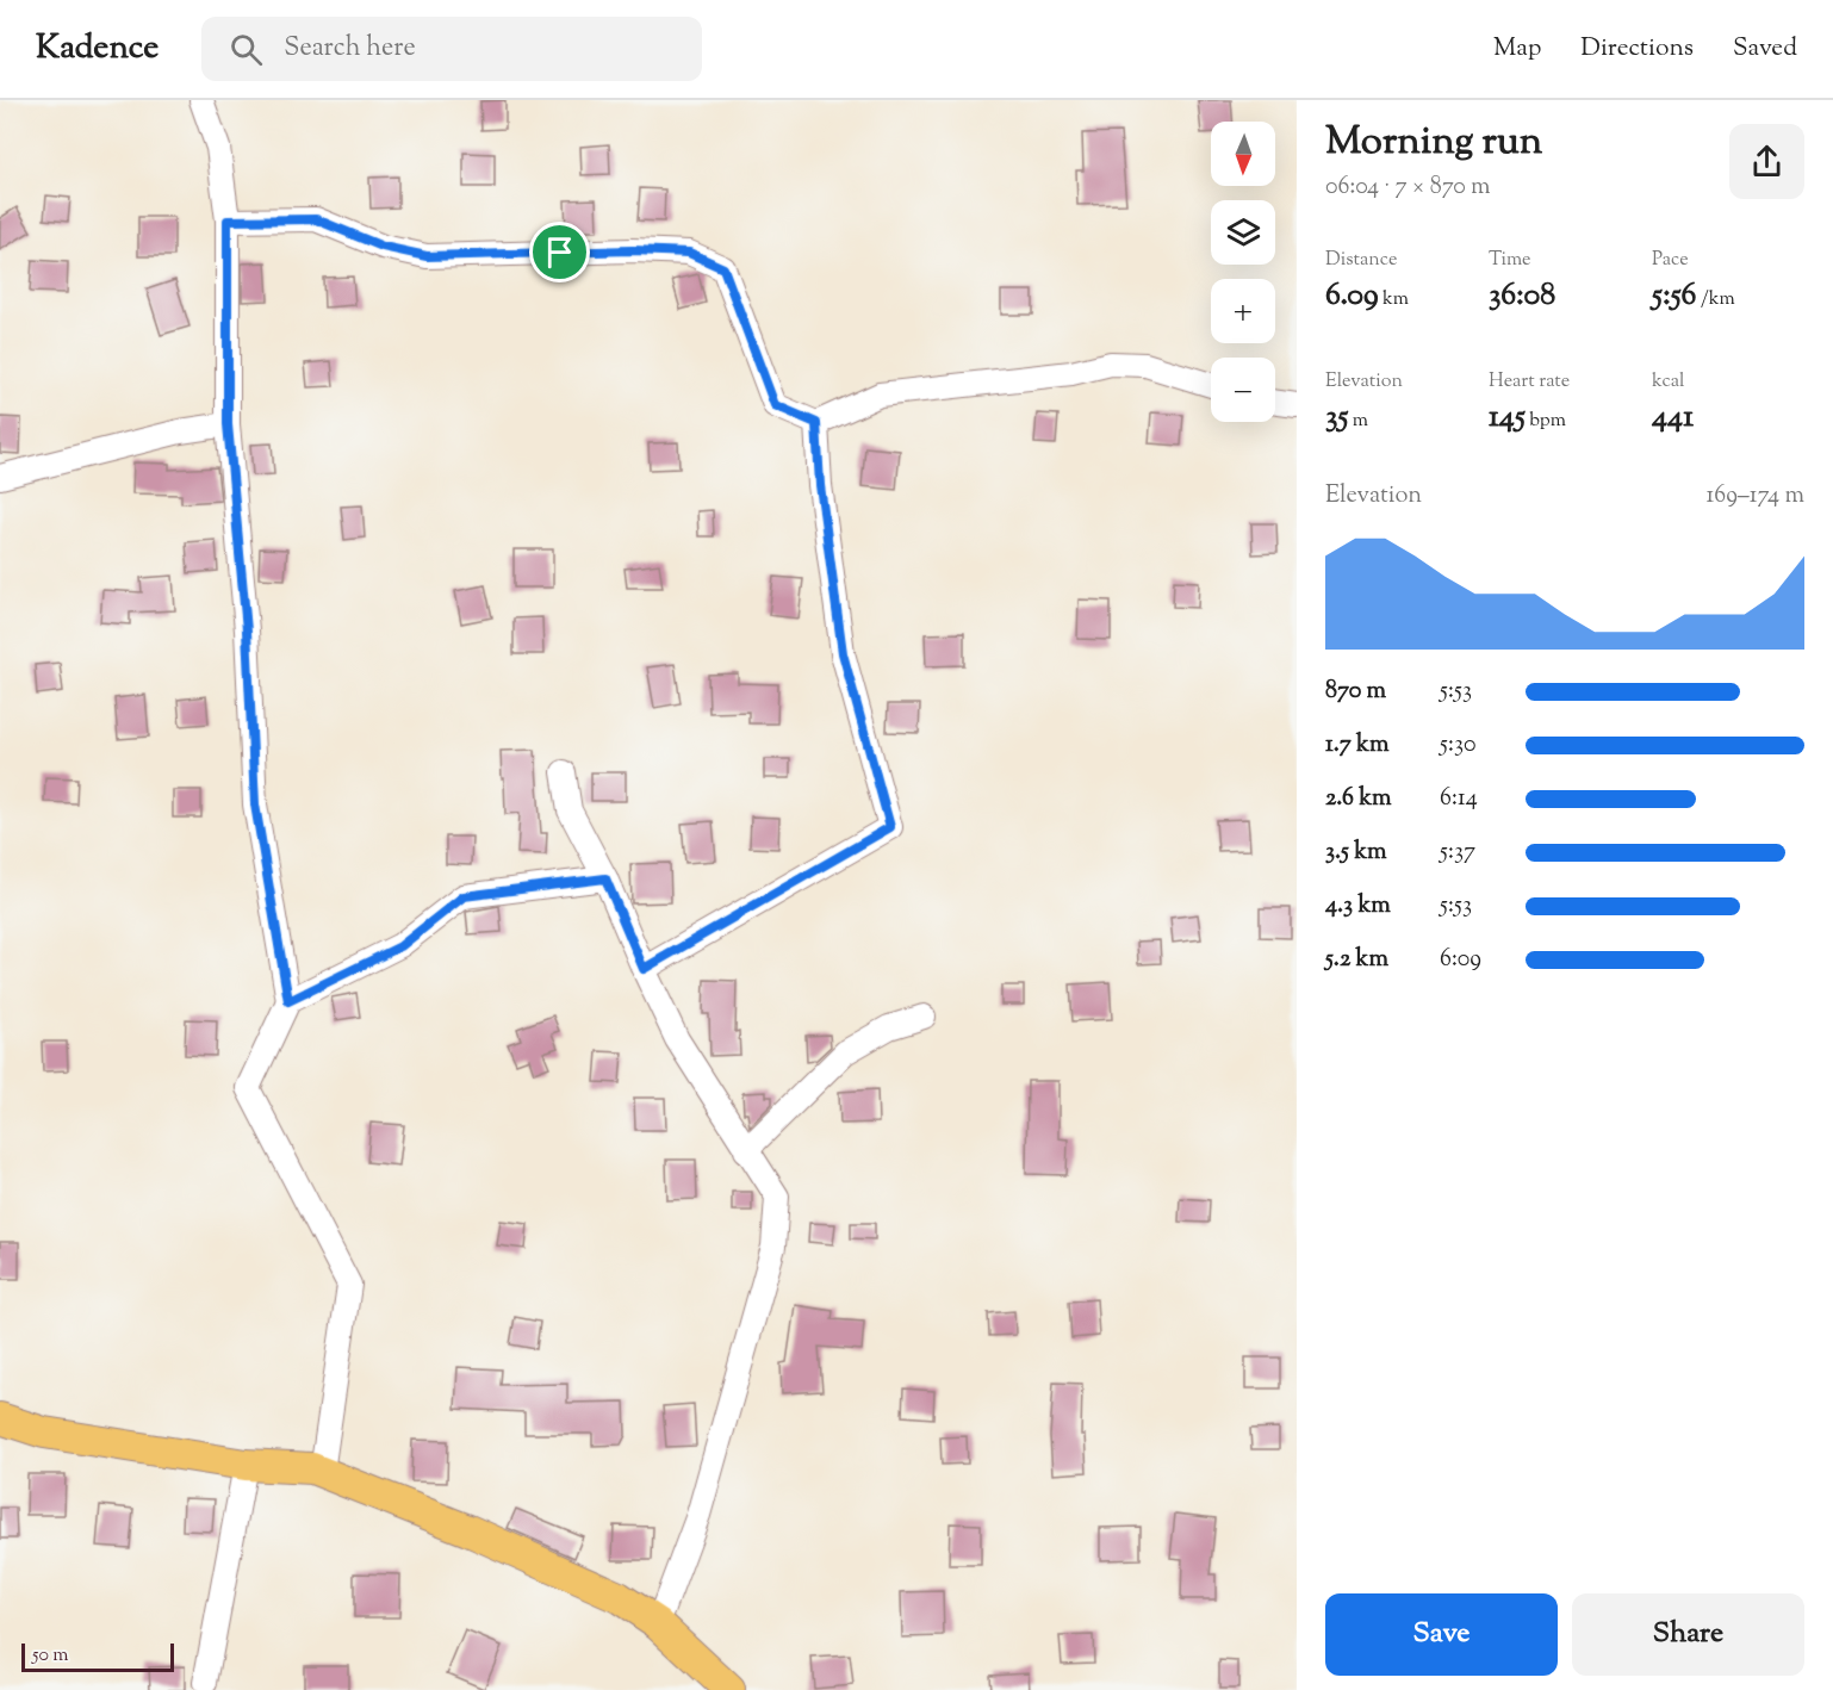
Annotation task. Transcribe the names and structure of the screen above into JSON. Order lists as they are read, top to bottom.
{
  "scale_bar": "50 m",
  "north": "bottom",
  "page": {
    "header": "Kadence",
    "search": "Search here",
    "nav": ["Map", "Directions", "Saved"],
    "heading": ["Morning run", "06:04 · 7 × 870 m"],
    "map_buttons": ["+", "−"],
    "stats": [
      ["Distance", "6.09 km"],
      ["Time", "36:08"],
      ["Pace", "5:56 /km"],
      ["Elevation", "35 m"],
      ["Heart rate", "145 bpm"],
      ["kcal", "441"]
    ],
    "chart": ["Elevation", "169–174 m"],
    "list": [
      {
        "name": "870 m",
        "note": "5:53"
      },
      {
        "name": "1.7 km",
        "note": "5:30"
      },
      {
        "name": "2.6 km",
        "note": "6:14"
      },
      {
        "name": "3.5 km",
        "note": "5:37"
      },
      {
        "name": "4.3 km",
        "note": "5:53"
      },
      {
        "name": "5.2 km",
        "note": "6:09"
      }
    ],
    "buttons": ["Save", "Share"],
    "scale": "50 m"
  }
}
